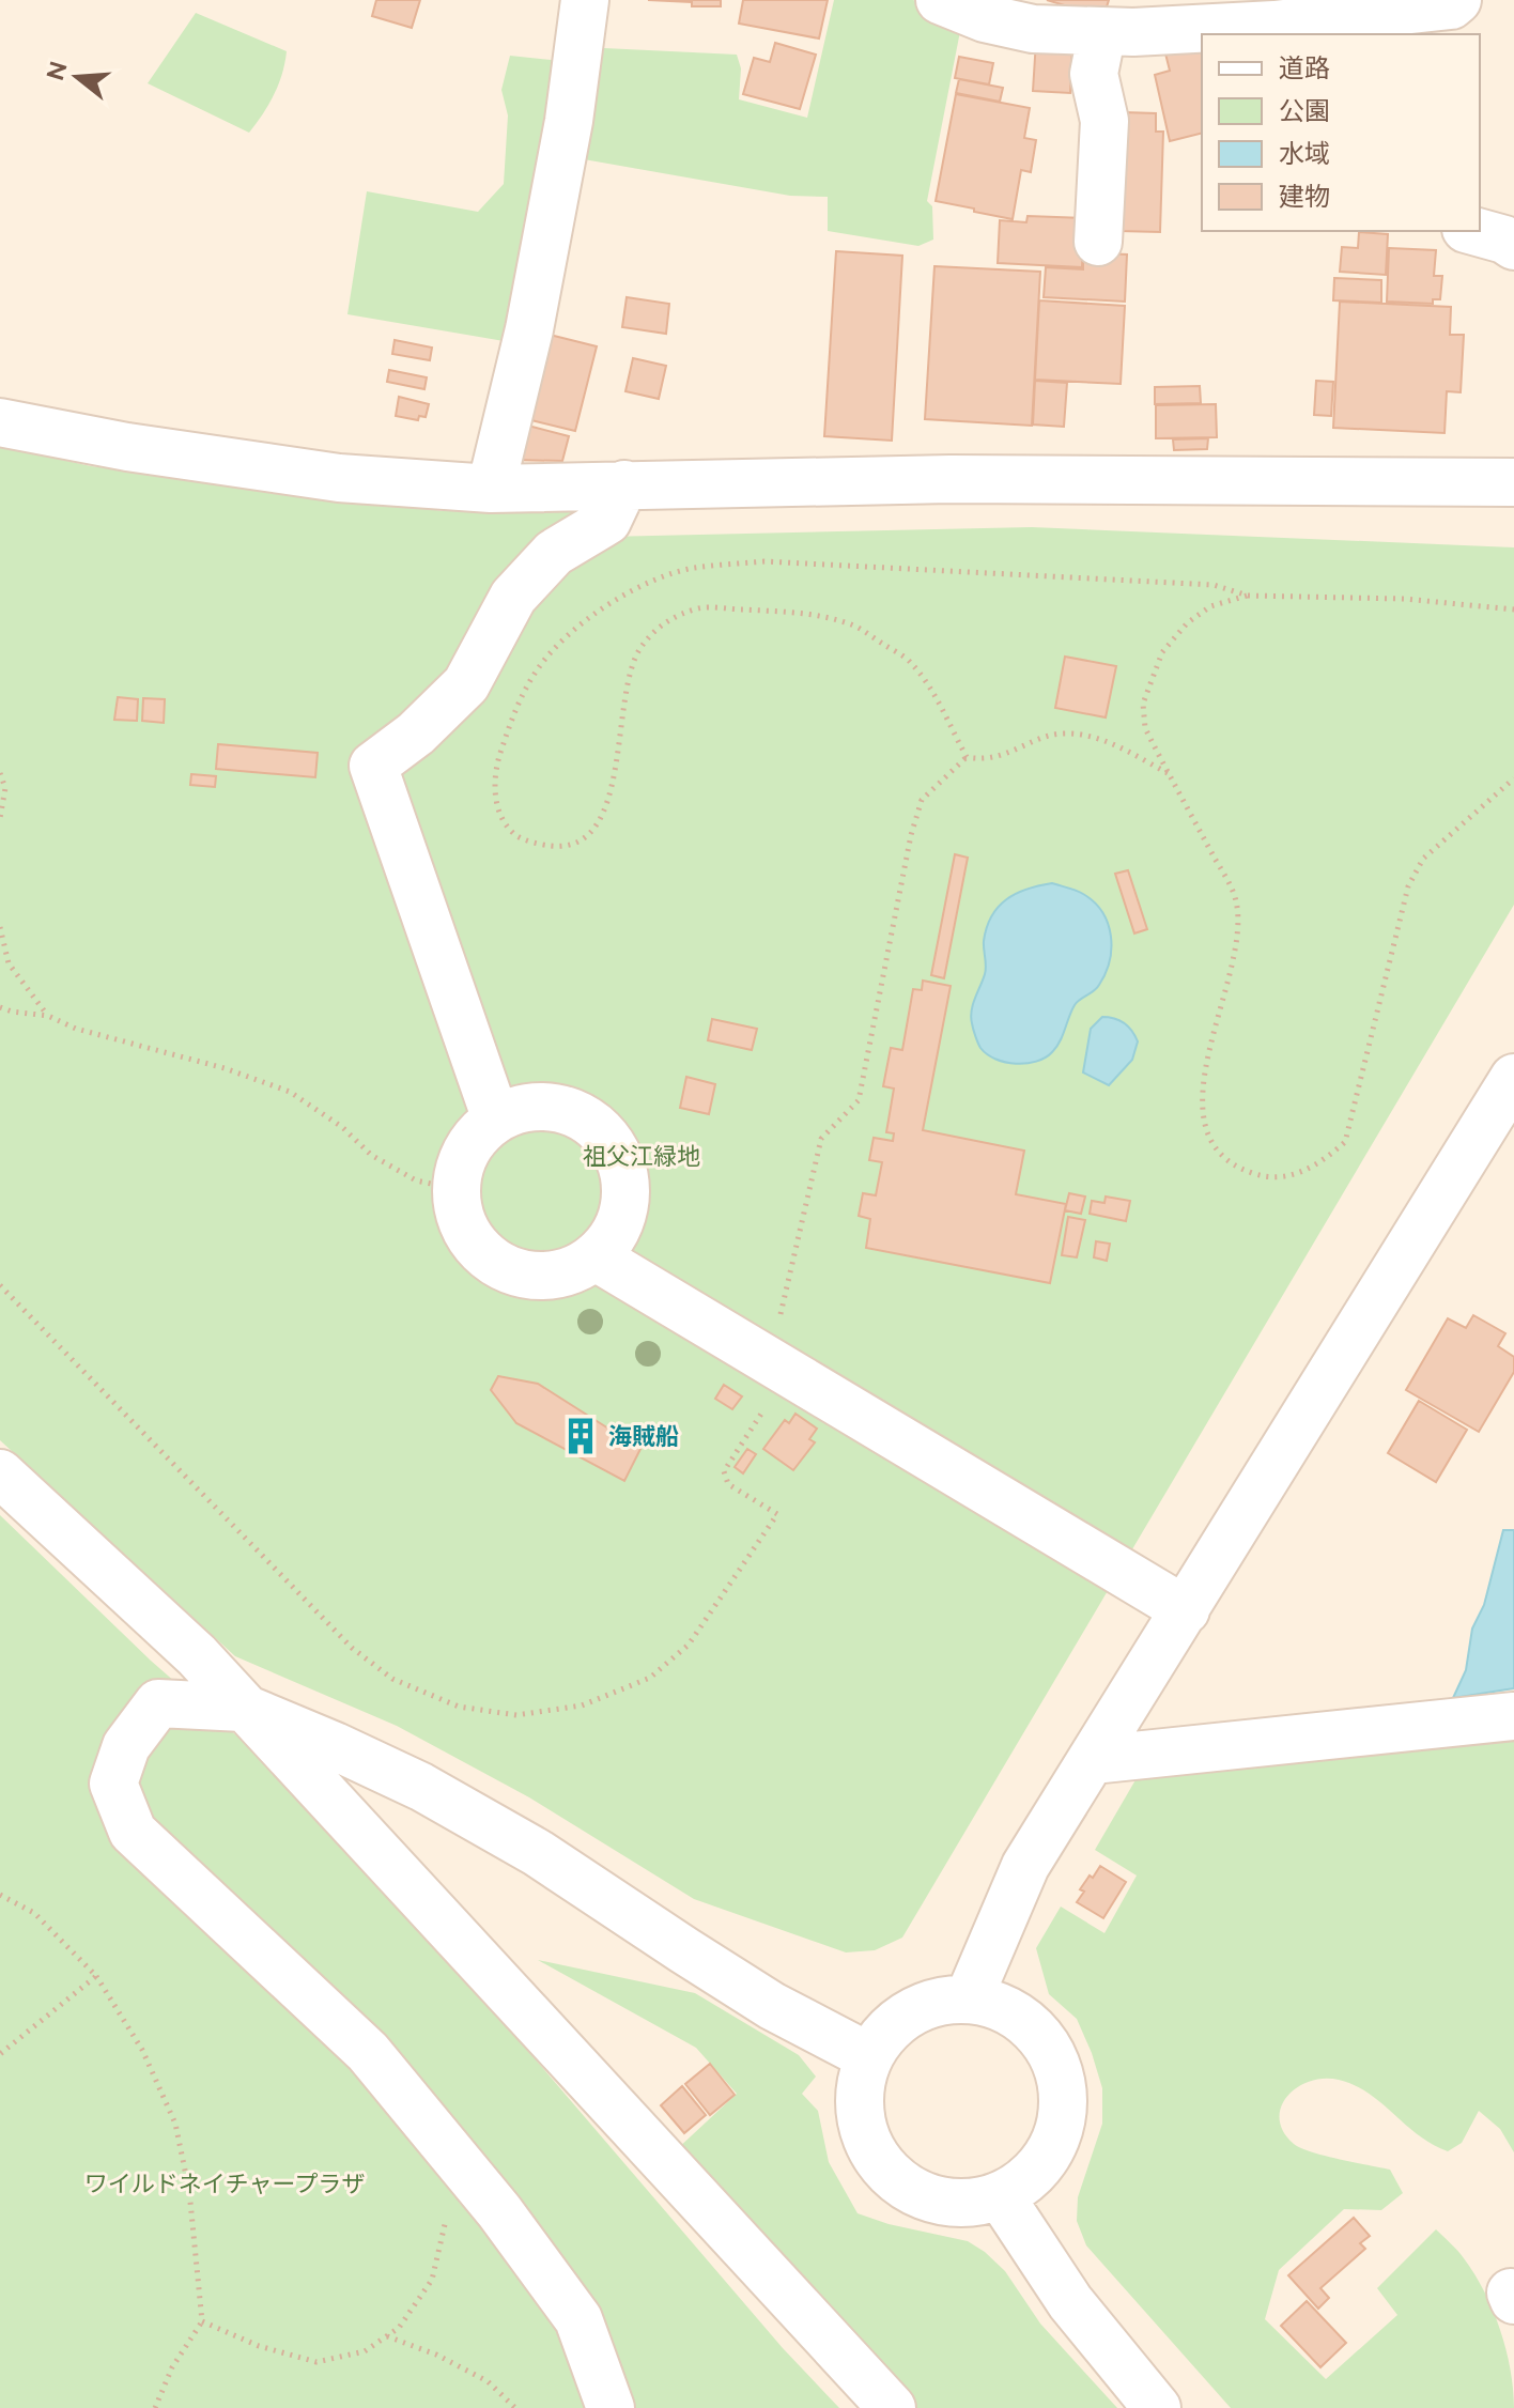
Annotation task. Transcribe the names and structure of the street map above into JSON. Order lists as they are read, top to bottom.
{
  "parks": ["祖父江緑地", "ワイルドネイチャープラザ"],
  "places": {
    "building": ["海賊船"]
  },
  "legend": [
    "道路",
    "公園",
    "水域",
    "建物"
  ],
  "north": "left"
}
